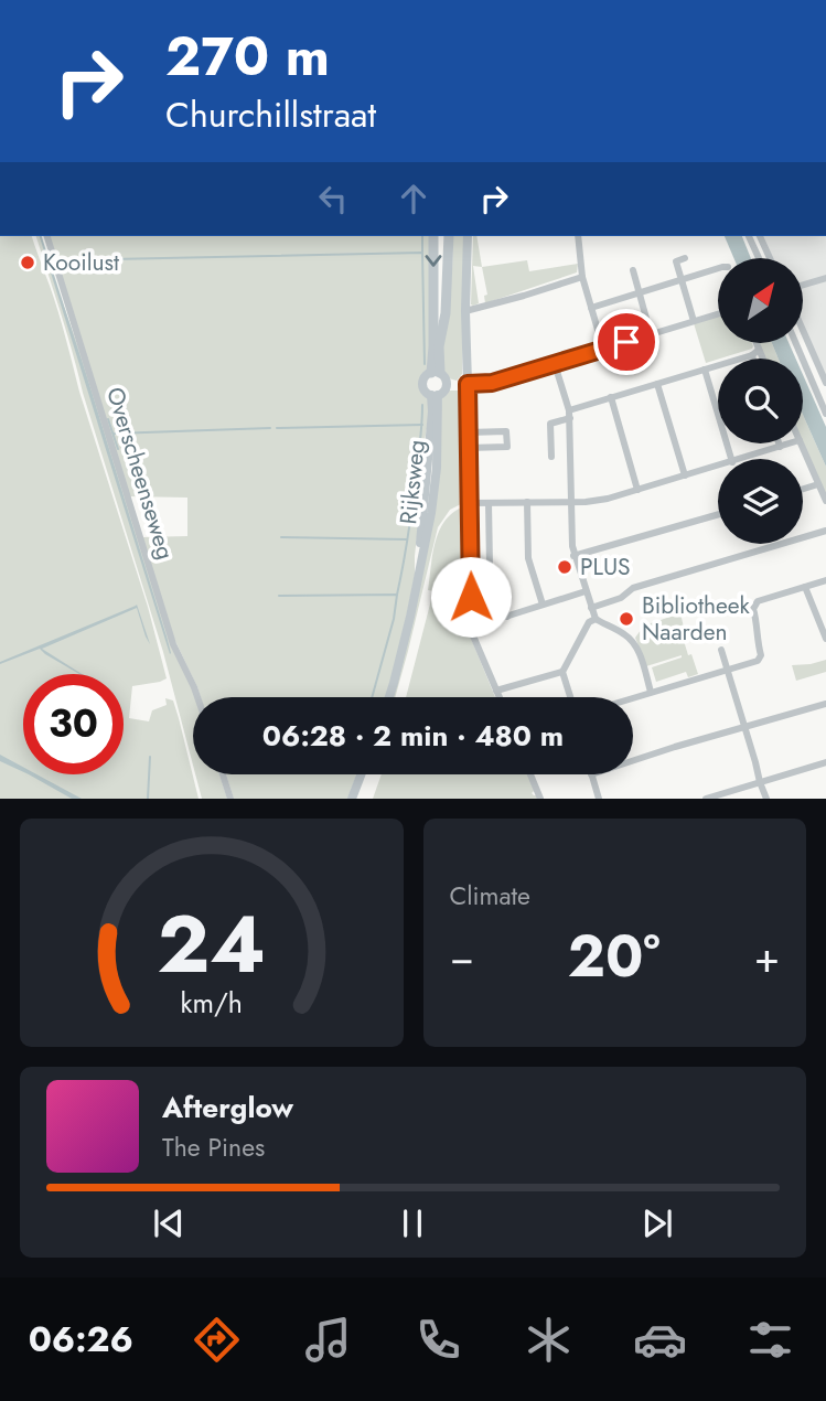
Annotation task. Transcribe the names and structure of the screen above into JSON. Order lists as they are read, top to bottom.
{
  "streets": {
    "main road": ["Rijksweg"],
    "street": ["Overscheenseweg"]
  },
  "places": ["Kooilust", "PLUS", "Bibliotheek Naarden"],
  "north": "top right",
  "page": {
    "turn": ["270 m", "Churchillstraat"],
    "limit": "30",
    "trip": "06:28 · 2 min · 480 m",
    "tile": "Climate",
    "heat": ["−", "20°", "+"],
    "song": ["Afterglow", "The Pines"],
    "tabs": "06:26",
    "gauge": ["24", "km/h"]
  }
}
